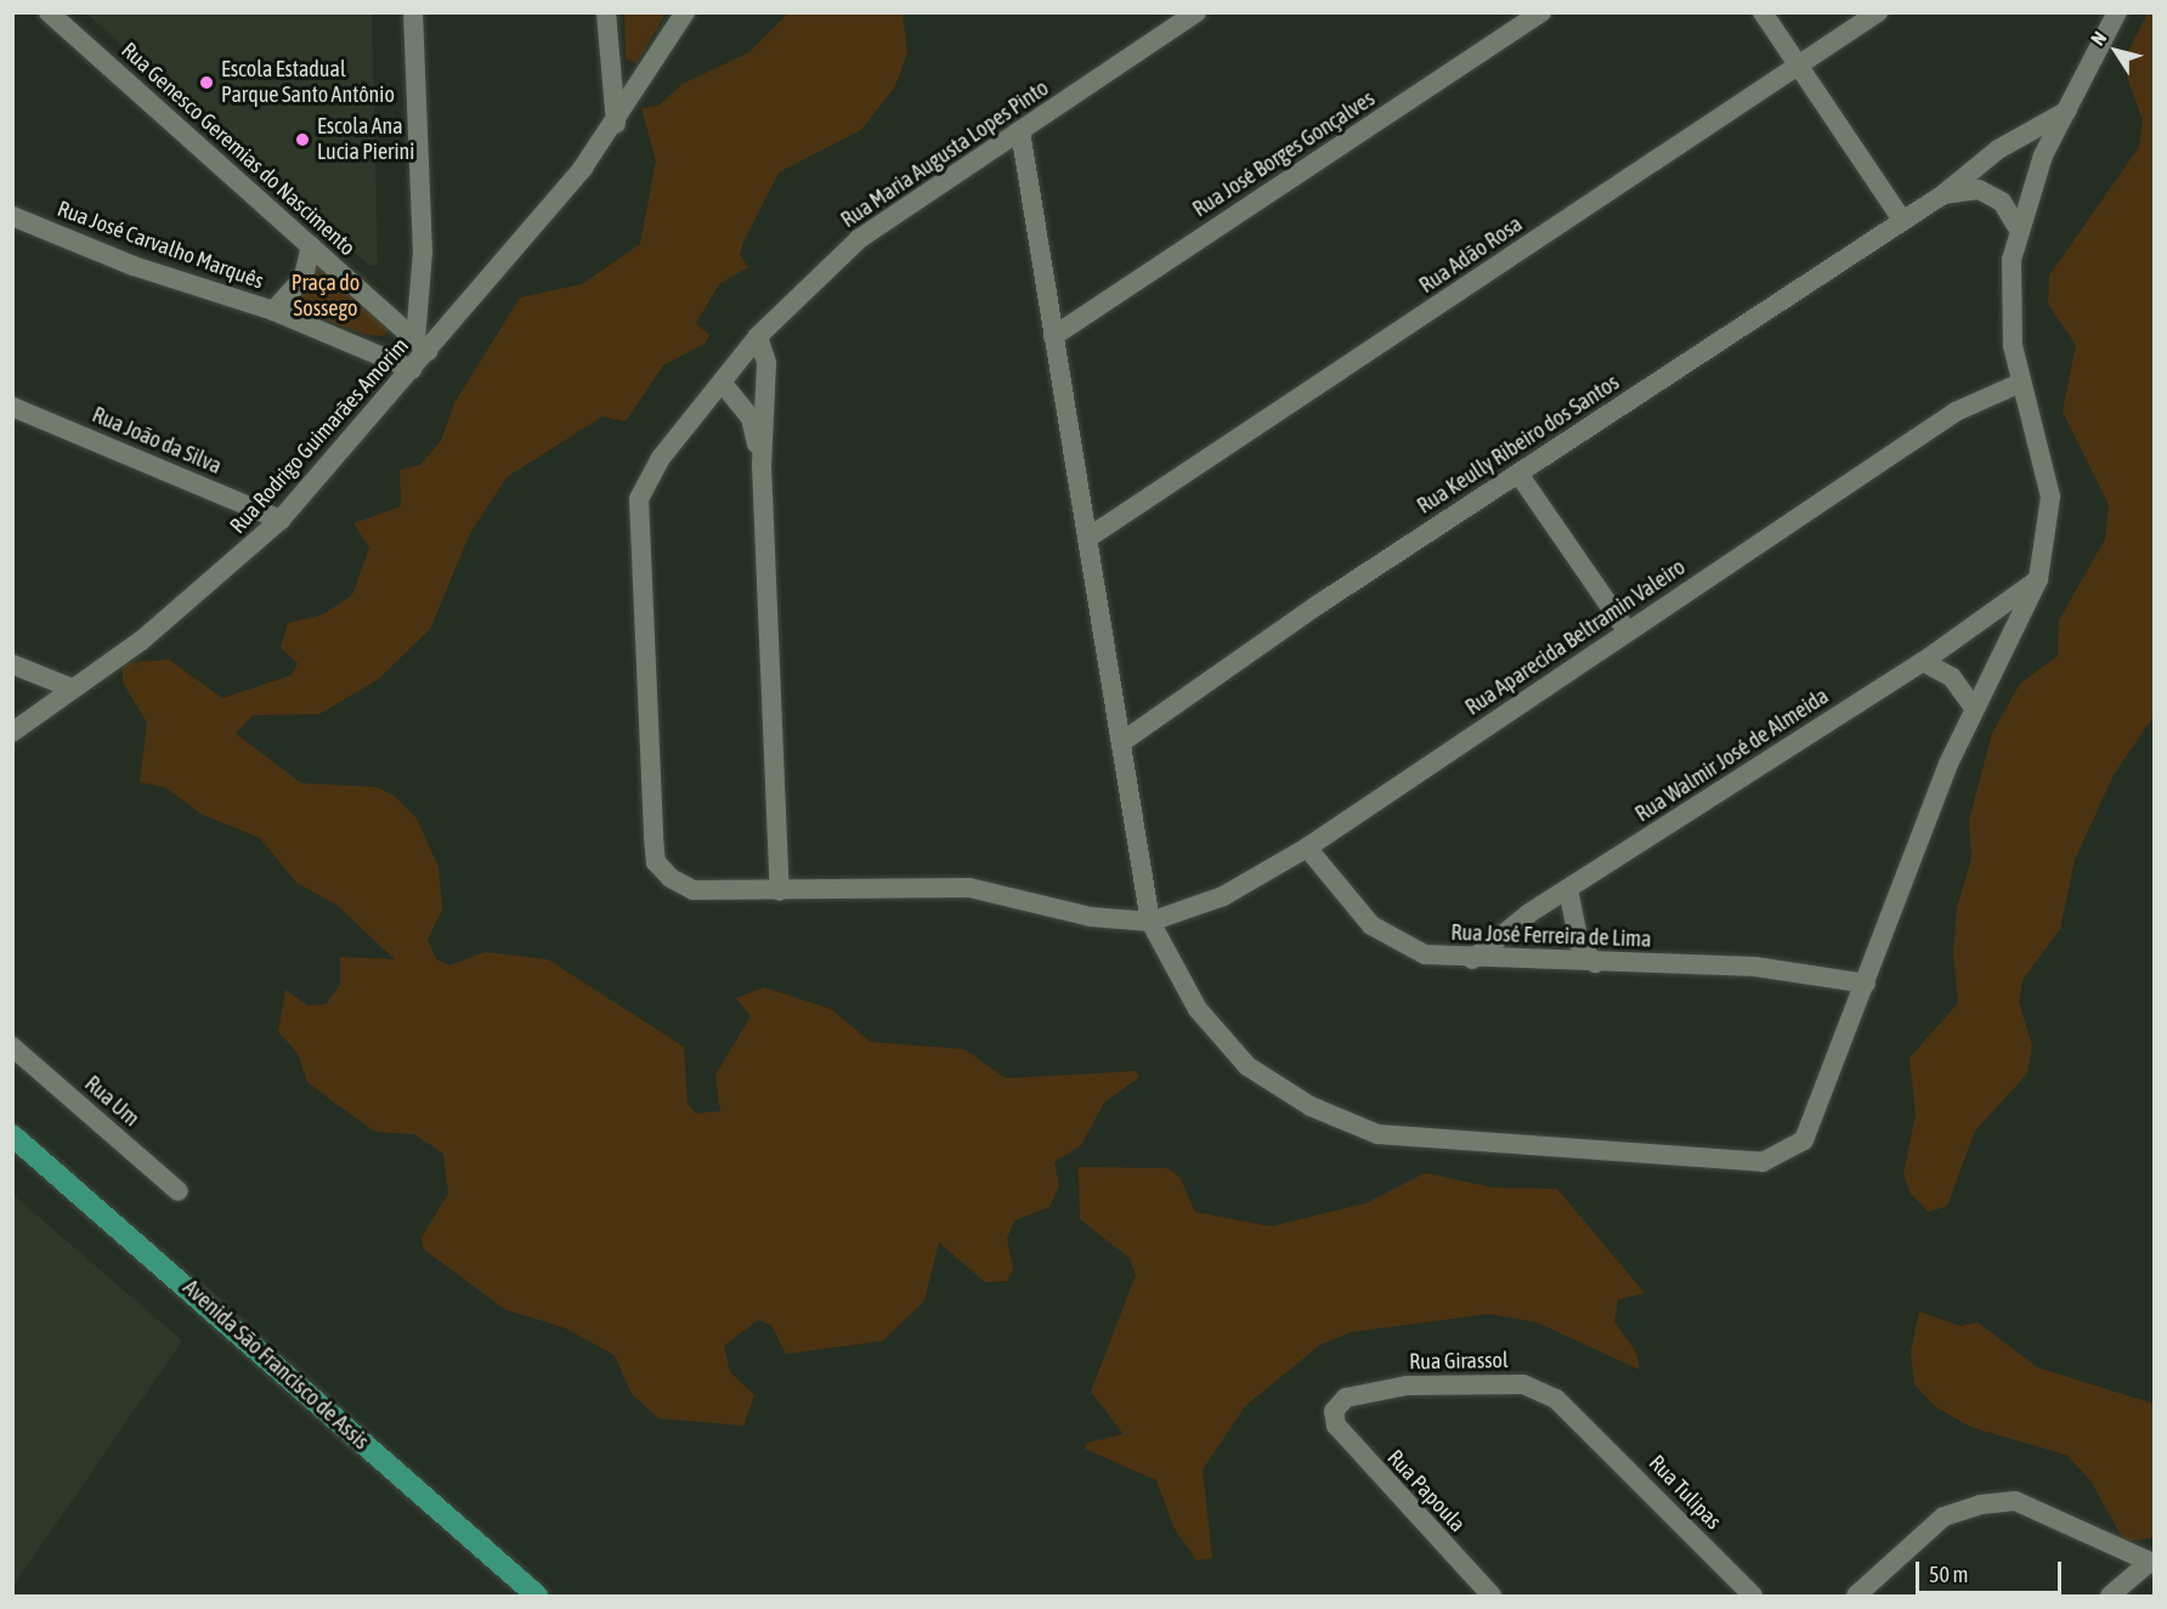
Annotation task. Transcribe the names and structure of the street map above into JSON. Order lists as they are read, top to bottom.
{
  "streets": {
    "main road": ["Avenida São Francisco de Assis"],
    "street": [
      "Rua Genesco Geremias do Nascimento",
      "Rua Maria Augusta Lopes Pinto",
      "Rua José Borges Gonçalves",
      "Rua José Carvalho Marquês",
      "Rua Adão Rosa",
      "Rua Rodrigo Guimarães Amorim",
      "Rua João da Silva",
      "Rua Keully Ribeiro dos Santos",
      "Rua Aparecida Beltramin Valeiro",
      "Rua Walmir José de Almeida",
      "Rua José Ferreira de Lima",
      "Rua Um",
      "Rua Girassol",
      "Rua Papoula",
      "Rua Tulipas"
    ]
  },
  "crossings": [
    ["Rua Genesco Geremias do Nascimento", "Rua Rodrigo Guimarães Amorim"],
    ["Rua José Carvalho Marquês", "Rua Rodrigo Guimarães Amorim"],
    ["Rua Rodrigo Guimarães Amorim", "Rua João da Silva"],
    ["Rua Aparecida Beltramin Valeiro", "Rua José Ferreira de Lima"],
    ["Rua Walmir José de Almeida", "Rua José Ferreira de Lima"],
    ["Rua Girassol", "Rua Papoula"],
    ["Rua Girassol", "Rua Tulipas"]
  ],
  "parks": ["Praça do Sossego"],
  "places": ["Escola Estadual Parque Santo Antônio", "Escola Ana Lucia Pierini"],
  "scale_bar": "50 m",
  "north": "top left"
}
